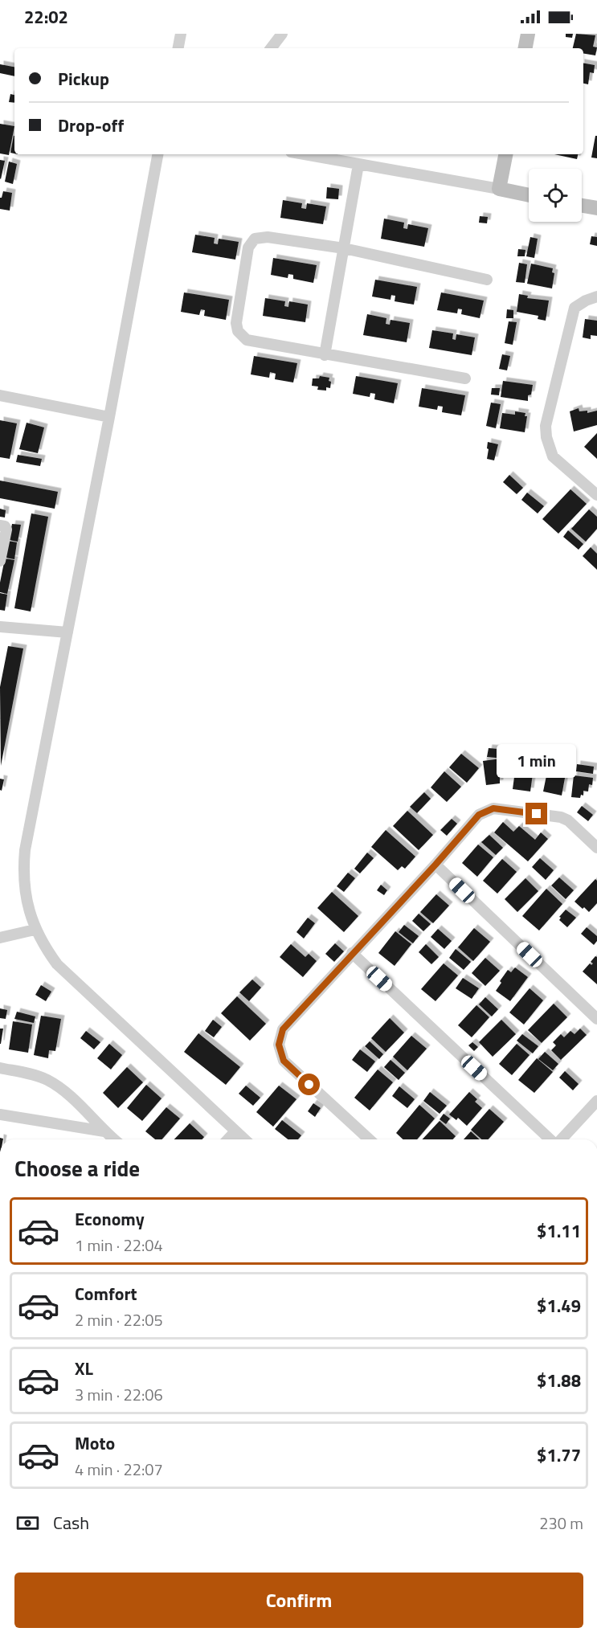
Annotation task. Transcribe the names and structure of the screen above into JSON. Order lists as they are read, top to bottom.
{
  "page": {
    "status": "22:02",
    "banner": ["Pickup", "Drop-off"],
    "bubble": "1 min",
    "heading": "Choose a ride",
    "list": [
      {
        "name": "Economy",
        "note": "1 min · 22:04",
        "value": "$1.11"
      },
      {
        "name": "Comfort",
        "note": "2 min · 22:05",
        "value": "$1.49"
      },
      {
        "name": "XL",
        "note": "3 min · 22:06",
        "value": "$1.88"
      },
      {
        "name": "Moto",
        "note": "4 min · 22:07",
        "value": "$1.77"
      }
    ],
    "pay": ["Cash", "230 m"],
    "buttons": "Confirm"
  }
}
